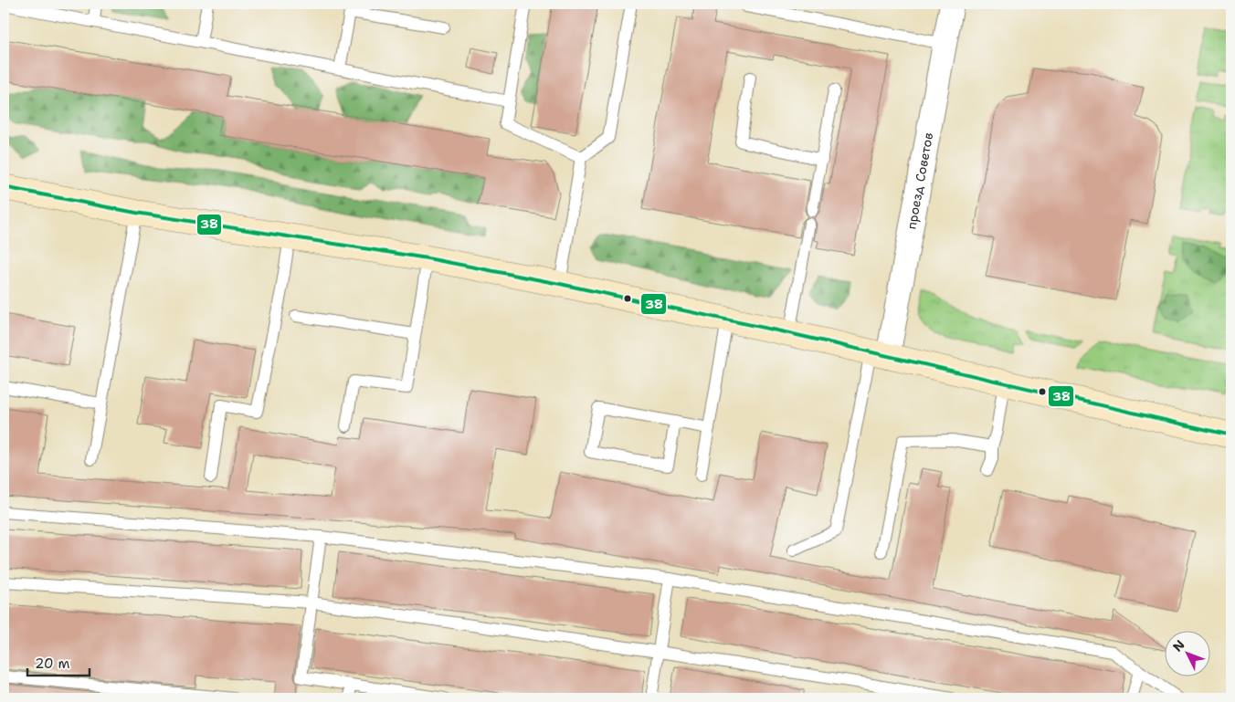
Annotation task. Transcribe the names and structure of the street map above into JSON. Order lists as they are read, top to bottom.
{
  "streets": {
    "street": ["проезд Советов"]
  },
  "lines": ["transit line 38"],
  "scale_bar": "20 m",
  "north": "top left"
}
